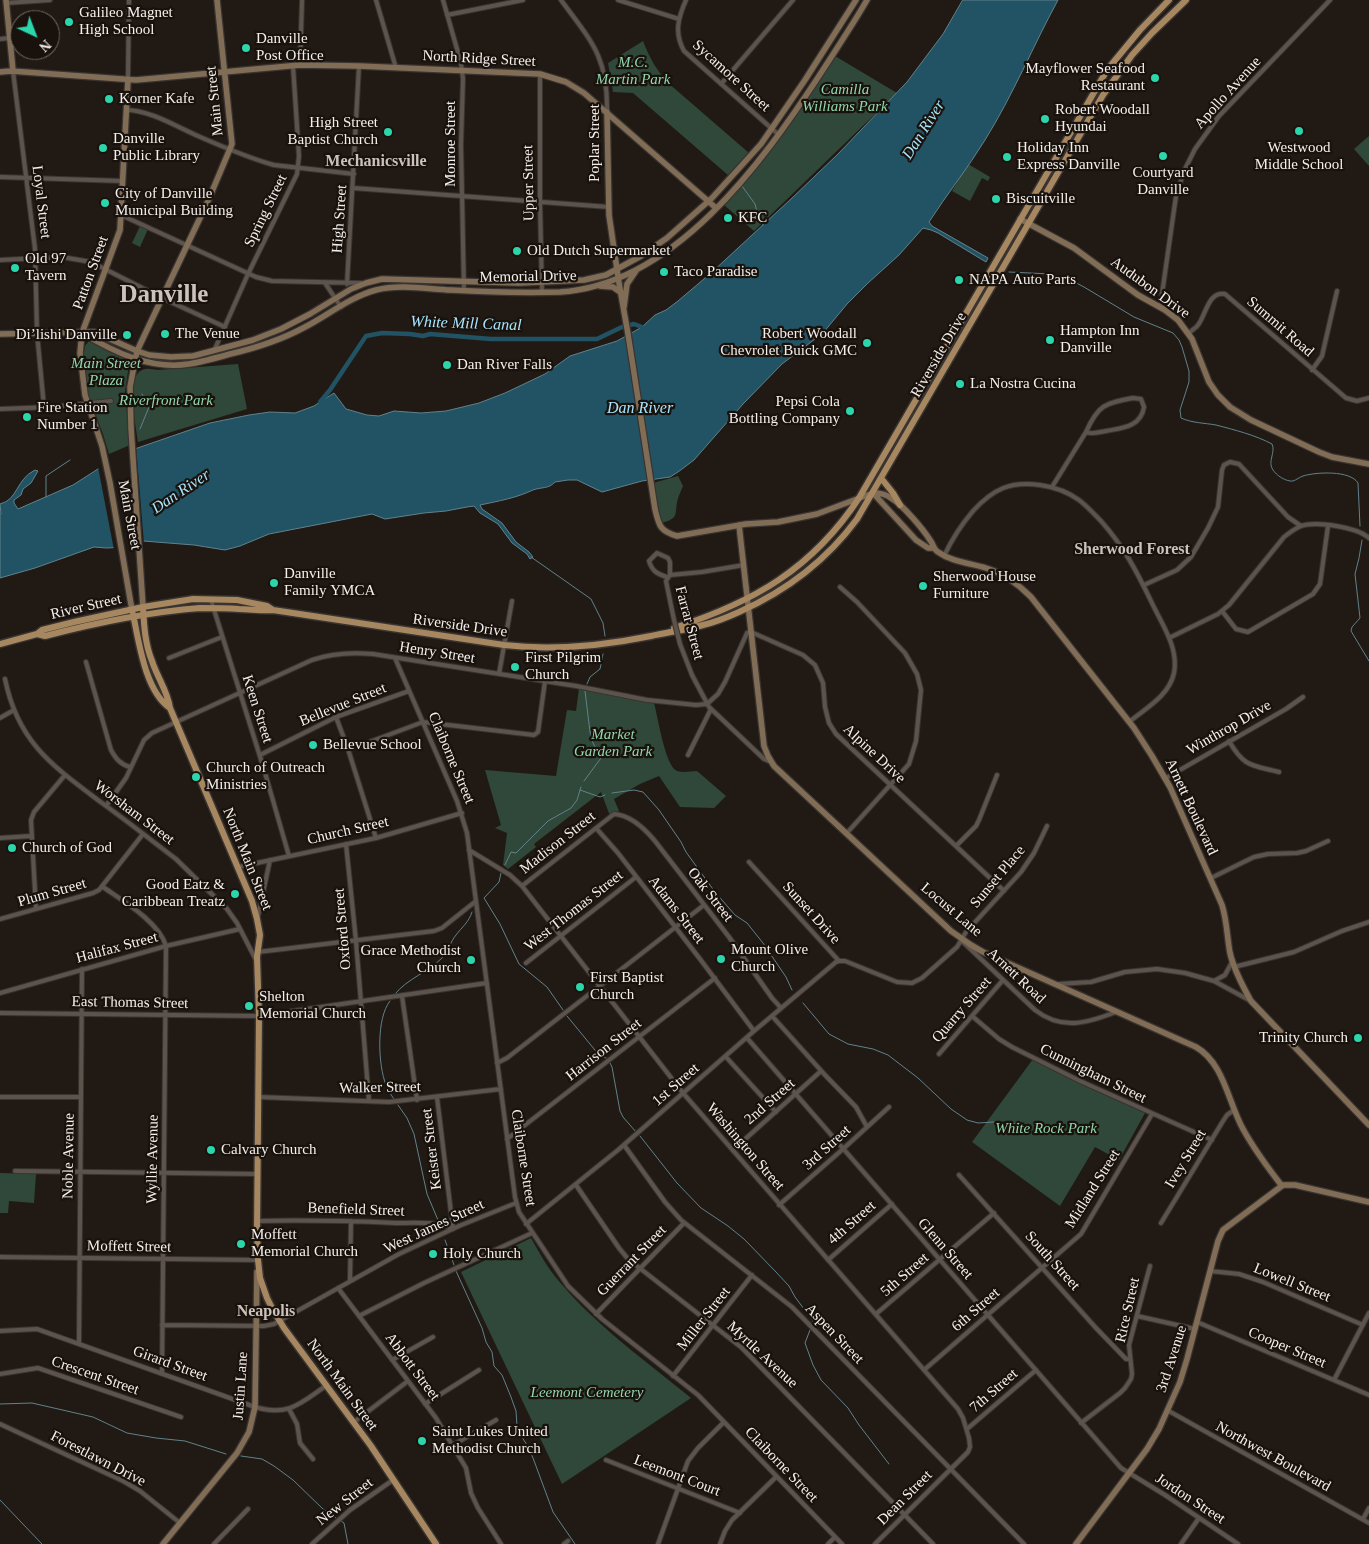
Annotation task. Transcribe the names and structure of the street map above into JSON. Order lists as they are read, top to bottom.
{
  "streets": {
    "main road": [
      "North Ridge Street",
      "Main Street",
      "Poplar Street",
      "Loyal Street",
      "Patton Street",
      "Memorial Drive",
      "Audubon Drive",
      "Riverside Drive",
      "River Street",
      "Arnett Boulevard",
      "North Main Street",
      "Locust Lane",
      "3rd Avenue",
      "Justin Lane"
    ],
    "street": [
      "Sycamore Street",
      "Apollo Avenue",
      "Monroe Street",
      "Upper Street",
      "Spring Street",
      "High Street",
      "Summit Road",
      "Farrar Street",
      "Henry Street",
      "Bellevue Street",
      "Keen Street",
      "Winthrop Drive",
      "Alpine Drive",
      "Claiborne Street",
      "Worsham Street",
      "Church Street",
      "Madison Street",
      "Sunset Place",
      "Plum Street",
      "Oak Street",
      "Adams Street",
      "West Thomas Street",
      "Sunset Drive",
      "Oxford Street",
      "Halifax Street",
      "Arnett Road",
      "East Thomas Street",
      "Quarry Street",
      "Harrison Street",
      "Cunningham Street",
      "1st Street",
      "Walker Street",
      "2nd Street",
      "Washington Street",
      "3rd Street",
      "Keister Street",
      "Noble Avenue",
      "Wyllie Avenue",
      "Ivey Street",
      "Midland Street",
      "Benefield Street",
      "4th Street",
      "West James Street",
      "Moffett Street",
      "Glenn Street",
      "Guerrant Street",
      "South Street",
      "5th Street",
      "Lowell Street",
      "6th Street",
      "Rice Street",
      "Miller Street",
      "Aspen Street",
      "Cooper Street",
      "Myrtle Avenue",
      "Girard Street",
      "Abbott Street",
      "Crescent Street",
      "7th Street",
      "Northwest Boulevard",
      "Forestlawn Drive",
      "Leemont Court",
      "Dean Street",
      "Jordon Street",
      "New Street"
    ]
  },
  "crossings": [
    ["North Ridge Street", "Main Street"],
    ["North Ridge Street", "Poplar Street"],
    ["North Ridge Street", "Monroe Street"],
    ["North Ridge Street", "Upper Street"],
    ["North Ridge Street", "Loyal Street"],
    ["North Ridge Street", "Spring Street"],
    ["North Ridge Street", "High Street"],
    ["North Ridge Street", "Patton Street"],
    ["North Ridge Street", "Memorial Drive"],
    ["Sycamore Street", "Memorial Drive"],
    ["Apollo Avenue", "Audubon Drive"],
    ["Main Street", "Patton Street"],
    ["Main Street", "Memorial Drive"],
    ["Main Street", "Riverside Drive"],
    ["Main Street", "River Street"],
    ["Main Street", "North Main Street"],
    ["Poplar Street", "Memorial Drive"],
    ["Monroe Street", "Memorial Drive"],
    ["Upper Street", "Memorial Drive"],
    ["Loyal Street", "Memorial Drive"],
    ["Spring Street", "Memorial Drive"],
    ["Patton Street", "Memorial Drive"],
    ["Audubon Drive", "Summit Road"],
    ["Audubon Drive", "Riverside Drive"],
    ["Riverside Drive", "River Street"],
    ["Riverside Drive", "Keen Street"],
    ["Riverside Drive", "Arnett Boulevard"],
    ["Riverside Drive", "North Main Street"],
    ["Riverside Drive", "Locust Lane"],
    ["River Street", "North Main Street"],
    ["Farrar Street", "Henry Street"],
    ["Farrar Street", "Locust Lane"],
    ["Henry Street", "Keen Street"],
    ["Henry Street", "Claiborne Street"],
    ["Henry Street", "Worsham Street"],
    ["Henry Street", "North Main Street"],
    ["Bellevue Street", "Keen Street"],
    ["Bellevue Street", "Claiborne Street"],
    ["Keen Street", "Church Street"],
    ["Winthrop Drive", "Arnett Boulevard"],
    ["Alpine Drive", "Sunset Place"],
    ["Alpine Drive", "Locust Lane"],
    ["Claiborne Street", "Church Street"],
    ["Claiborne Street", "Harrison Street"],
    ["Claiborne Street", "1st Street"],
    ["Claiborne Street", "Walker Street"],
    ["Claiborne Street", "Washington Street"],
    ["Claiborne Street", "West James Street"],
    ["Claiborne Street", "Guerrant Street"],
    ["Claiborne Street", "Miller Street"],
    ["Worsham Street", "North Main Street"],
    ["Worsham Street", "Plum Street"],
    ["Worsham Street", "Halifax Street"],
    ["Church Street", "North Main Street"],
    ["Church Street", "Oxford Street"],
    ["Madison Street", "Oak Street"],
    ["Madison Street", "Adams Street"],
    ["Madison Street", "Washington Street"],
    ["North Main Street", "East Thomas Street"],
    ["North Main Street", "Walker Street"],
    ["North Main Street", "Benefield Street"],
    ["North Main Street", "West James Street"],
    ["North Main Street", "Moffett Street"],
    ["North Main Street", "Justin Lane"],
    ["North Main Street", "New Street"],
    ["Sunset Place", "Locust Lane"],
    ["Sunset Place", "Sunset Drive"],
    ["Sunset Place", "Arnett Road"],
    ["Oak Street", "1st Street"],
    ["Adams Street", "West Thomas Street"],
    ["Adams Street", "Harrison Street"],
    ["Adams Street", "1st Street"],
    ["Locust Lane", "Sunset Drive"],
    ["Locust Lane", "Arnett Road"],
    ["Locust Lane", "Ivey Street"],
    ["Locust Lane", "3rd Avenue"],
    ["West Thomas Street", "Washington Street"],
    ["Sunset Drive", "Arnett Road"],
    ["Sunset Drive", "1st Street"],
    ["Oxford Street", "Walker Street"],
    ["Halifax Street", "Noble Avenue"],
    ["Halifax Street", "Wyllie Avenue"],
    ["Arnett Road", "Quarry Street"],
    ["East Thomas Street", "Noble Avenue"],
    ["East Thomas Street", "Wyllie Avenue"],
    ["Quarry Street", "Cunningham Street"],
    ["Harrison Street", "Washington Street"],
    ["Cunningham Street", "Ivey Street"],
    ["Cunningham Street", "Midland Street"],
    ["1st Street", "Washington Street"],
    ["1st Street", "Glenn Street"],
    ["1st Street", "Aspen Street"],
    ["1st Street", "Myrtle Avenue"],
    ["Walker Street", "Keister Street"],
    ["2nd Street", "Washington Street"],
    ["2nd Street", "Glenn Street"],
    ["Washington Street", "3rd Street"],
    ["Washington Street", "4th Street"],
    ["Washington Street", "5th Street"],
    ["Washington Street", "6th Street"],
    ["Washington Street", "Aspen Street"],
    ["Washington Street", "7th Street"],
    ["Washington Street", "Dean Street"],
    ["3rd Street", "Glenn Street"],
    ["Keister Street", "Benefield Street"],
    ["Keister Street", "West James Street"],
    ["Noble Avenue", "Moffett Street"],
    ["Noble Avenue", "Girard Street"],
    ["Wyllie Avenue", "West James Street"],
    ["Wyllie Avenue", "Moffett Street"],
    ["Wyllie Avenue", "Girard Street"],
    ["Midland Street", "South Street"],
    ["Midland Street", "6th Street"],
    ["Benefield Street", "West James Street"],
    ["4th Street", "Glenn Street"],
    ["West James Street", "Abbott Street"],
    ["West James Street", "Justin Lane"],
    ["Moffett Street", "Justin Lane"],
    ["Glenn Street", "5th Street"],
    ["Glenn Street", "6th Street"],
    ["Glenn Street", "Rice Street"],
    ["Glenn Street", "3rd Avenue"],
    ["Glenn Street", "7th Street"],
    ["Glenn Street", "Jordon Street"],
    ["Guerrant Street", "Aspen Street"],
    ["Guerrant Street", "Myrtle Avenue"],
    ["South Street", "5th Street"],
    ["South Street", "6th Street"],
    ["South Street", "Rice Street"],
    ["Lowell Street", "3rd Avenue"],
    ["Miller Street", "Aspen Street"],
    ["Miller Street", "Myrtle Avenue"],
    ["Aspen Street", "Dean Street"],
    ["Cooper Street", "3rd Avenue"],
    ["Myrtle Avenue", "Dean Street"],
    ["3rd Avenue", "Northwest Boulevard"],
    ["3rd Avenue", "Jordon Street"],
    ["Girard Street", "Justin Lane"],
    ["Justin Lane", "Forestlawn Drive"]
  ],
  "districts": [
    "Mechanicsville",
    "Danville",
    "Sherwood Forest",
    "Neapolis"
  ],
  "water": ["Dan River", "White Mill Canal"],
  "parks": [
    "M.C. Martin Park",
    "Camilla Williams Park",
    "Main Street Plaza",
    "Riverfront Park",
    "Market Garden Park",
    "White Rock Park",
    "Leemont Cemetery"
  ],
  "places": [
    "Galileo Magnet High School",
    "Danville Post Office",
    "Mayflower Seafood Restaurant",
    "Korner Kafe",
    "Robert Woodall Hyundai",
    "Westwood Middle School",
    "High Street Baptist Church",
    "Danville Public Library",
    "Courtyard Danville",
    "Holiday Inn Express Danville",
    "Biscuitville",
    "City of Danville Municipal Building",
    "KFC",
    "Old Dutch Supermarket",
    "Old 97 Tavern",
    "Taco Paradise",
    "NAPA Auto Parts",
    "The Venue",
    "Di’lishi Danville",
    "Hampton Inn Danville",
    "Robert Woodall Chevrolet Buick GMC",
    "Dan River Falls",
    "La Nostra Cucina",
    "Pepsi Cola Bottling Company",
    "Fire Station Number 1",
    "Danville Family YMCA",
    "Sherwood House Furniture",
    "First Pilgrim Church",
    "Bellevue School",
    "Church of Outreach Ministries",
    "Church of God",
    "Good Eatz & Caribbean Treatz",
    "Mount Olive Church",
    "Grace Methodist Church",
    "First Baptist Church",
    "Shelton Memorial Church",
    "Trinity Church",
    "Calvary Church",
    "Moffett Memorial Church",
    "Holy Church",
    "Saint Lukes United Methodist Church"
  ],
  "north": "bottom right"
}
